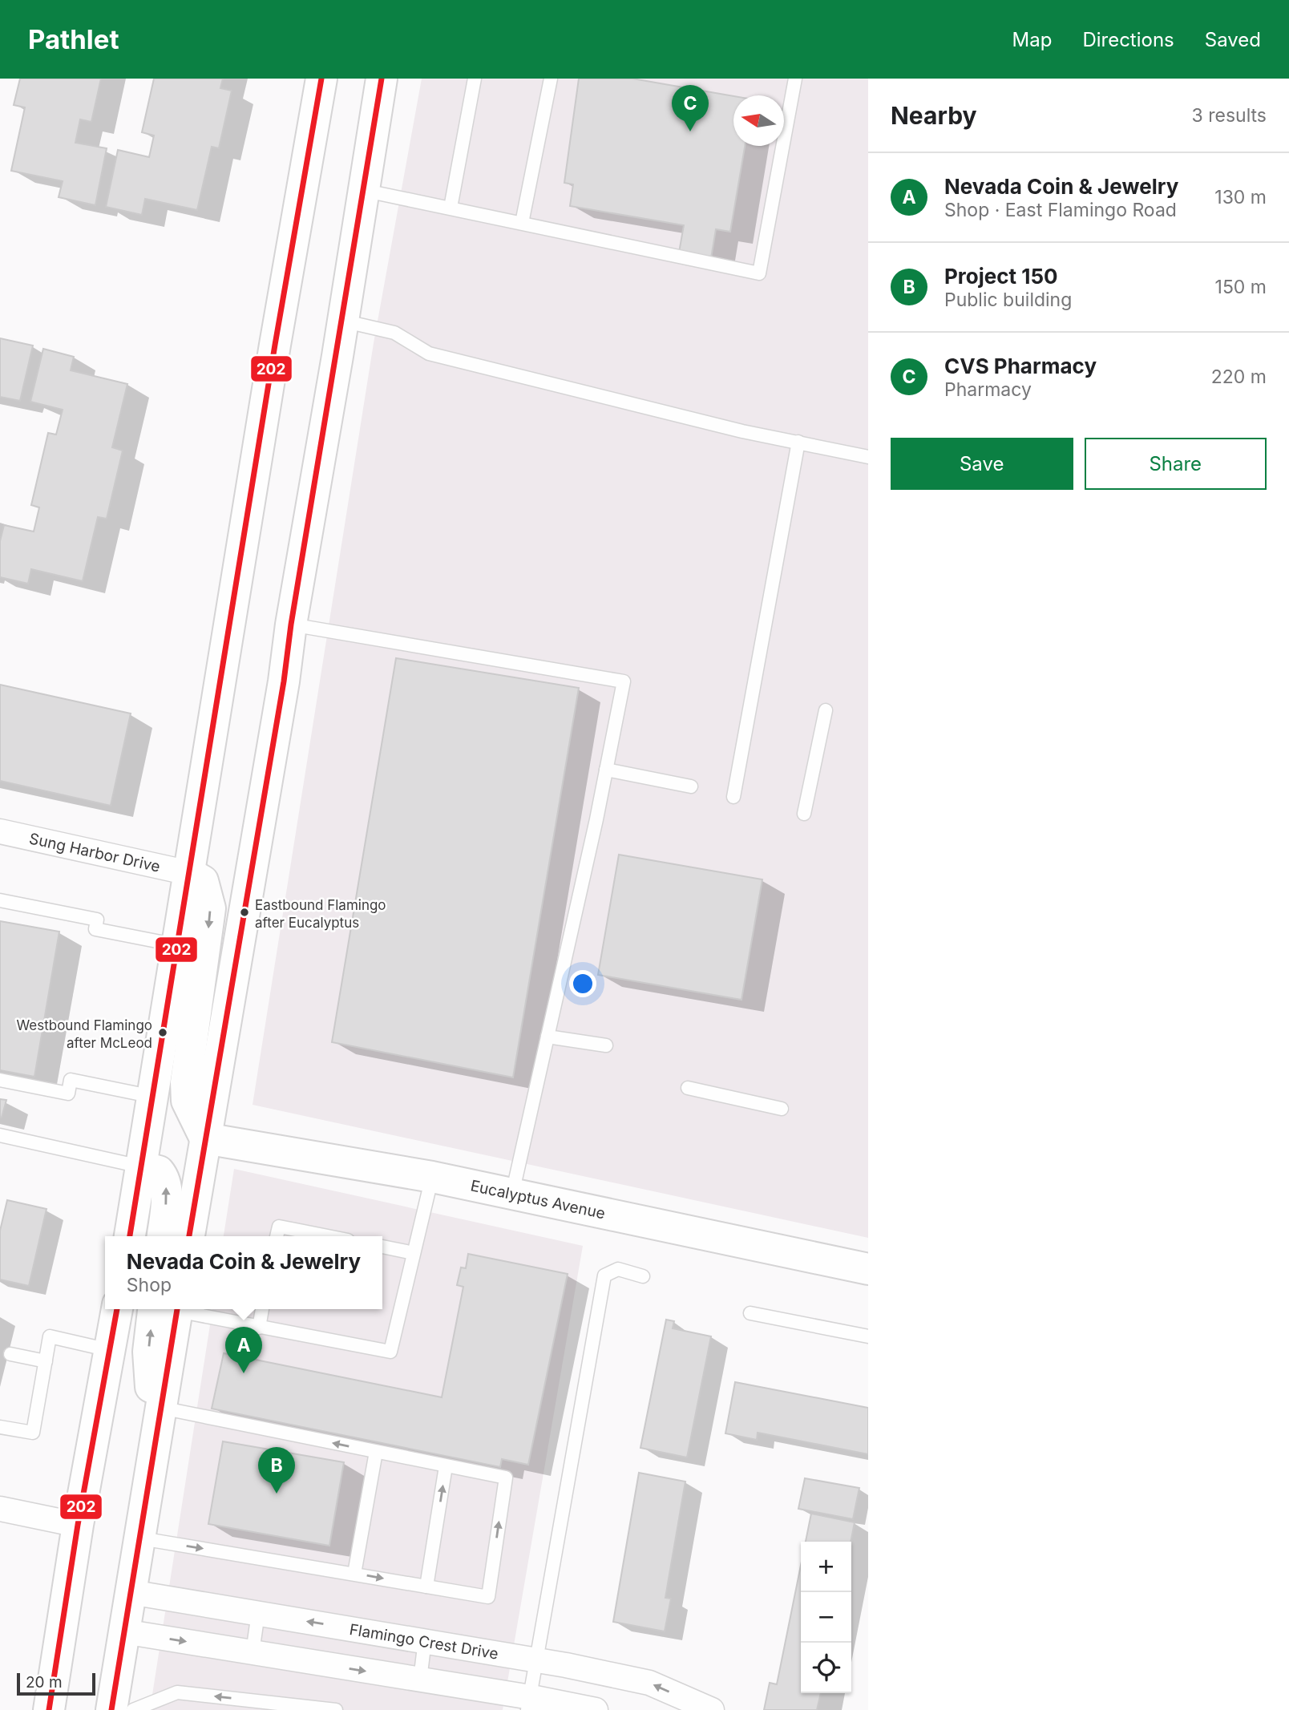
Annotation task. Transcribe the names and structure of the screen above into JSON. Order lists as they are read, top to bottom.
{
  "streets": {
    "main road": ["Eucalyptus Avenue"],
    "street": ["Sung Harbor Drive", "Flamingo Crest Drive"]
  },
  "places": ["Eastbound Flamingo after Eucalyptus", "Westbound Flamingo after McLeod"],
  "lines": ["transit line 202"],
  "scale_bar": "20 m",
  "north": "left",
  "page": {
    "header": "Pathlet",
    "nav": ["Map", "Directions", "Saved"],
    "heading": ["Nearby", "3 results"],
    "pins": ["C", "A", "B"],
    "list": [
      {
        "mark": "A",
        "name": "Nevada Coin & Jewelry",
        "note": "Shop · East Flamingo Road",
        "value": "130 m"
      },
      {
        "mark": "B",
        "name": "Project 150",
        "note": "Public building",
        "value": "150 m"
      },
      {
        "mark": "C",
        "name": "CVS Pharmacy",
        "note": "Pharmacy",
        "value": "220 m"
      }
    ],
    "buttons": ["Save", "Share"],
    "popup": ["Nevada Coin & Jewelry", "Shop"],
    "map_buttons": ["+", "−"],
    "scale": "20 m"
  }
}
